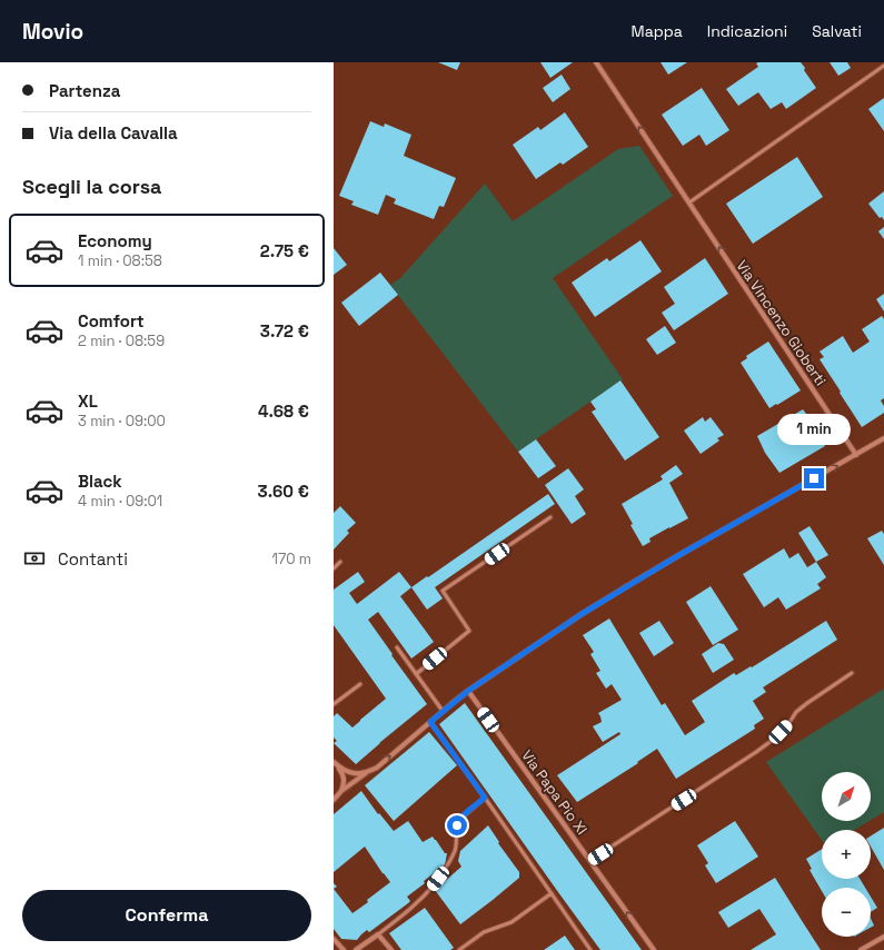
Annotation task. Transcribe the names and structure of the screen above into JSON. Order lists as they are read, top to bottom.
{
  "streets": {
    "street": ["Via Vincenzo Gioberti", "Via Papa Pio XI"]
  },
  "one_way": ["Via Vincenzo Gioberti"],
  "north": "top right",
  "page": {
    "header": "Movio",
    "nav": ["Mappa", "Indicazioni", "Salvati"],
    "banner": ["Partenza", "Via della Cavalla"],
    "heading": "Scegli la corsa",
    "list": [
      {
        "name": "Economy",
        "note": "1 min · 08:58",
        "value": "2.75 €"
      },
      {
        "name": "Comfort",
        "note": "2 min · 08:59",
        "value": "3.72 €"
      },
      {
        "name": "XL",
        "note": "3 min · 09:00",
        "value": "4.68 €"
      },
      {
        "name": "Black",
        "note": "4 min · 09:01",
        "value": "3.60 €"
      }
    ],
    "bubble": "1 min",
    "pay": ["Contanti", "170 m"],
    "map_buttons": ["+", "−"],
    "buttons": "Conferma"
  }
}
